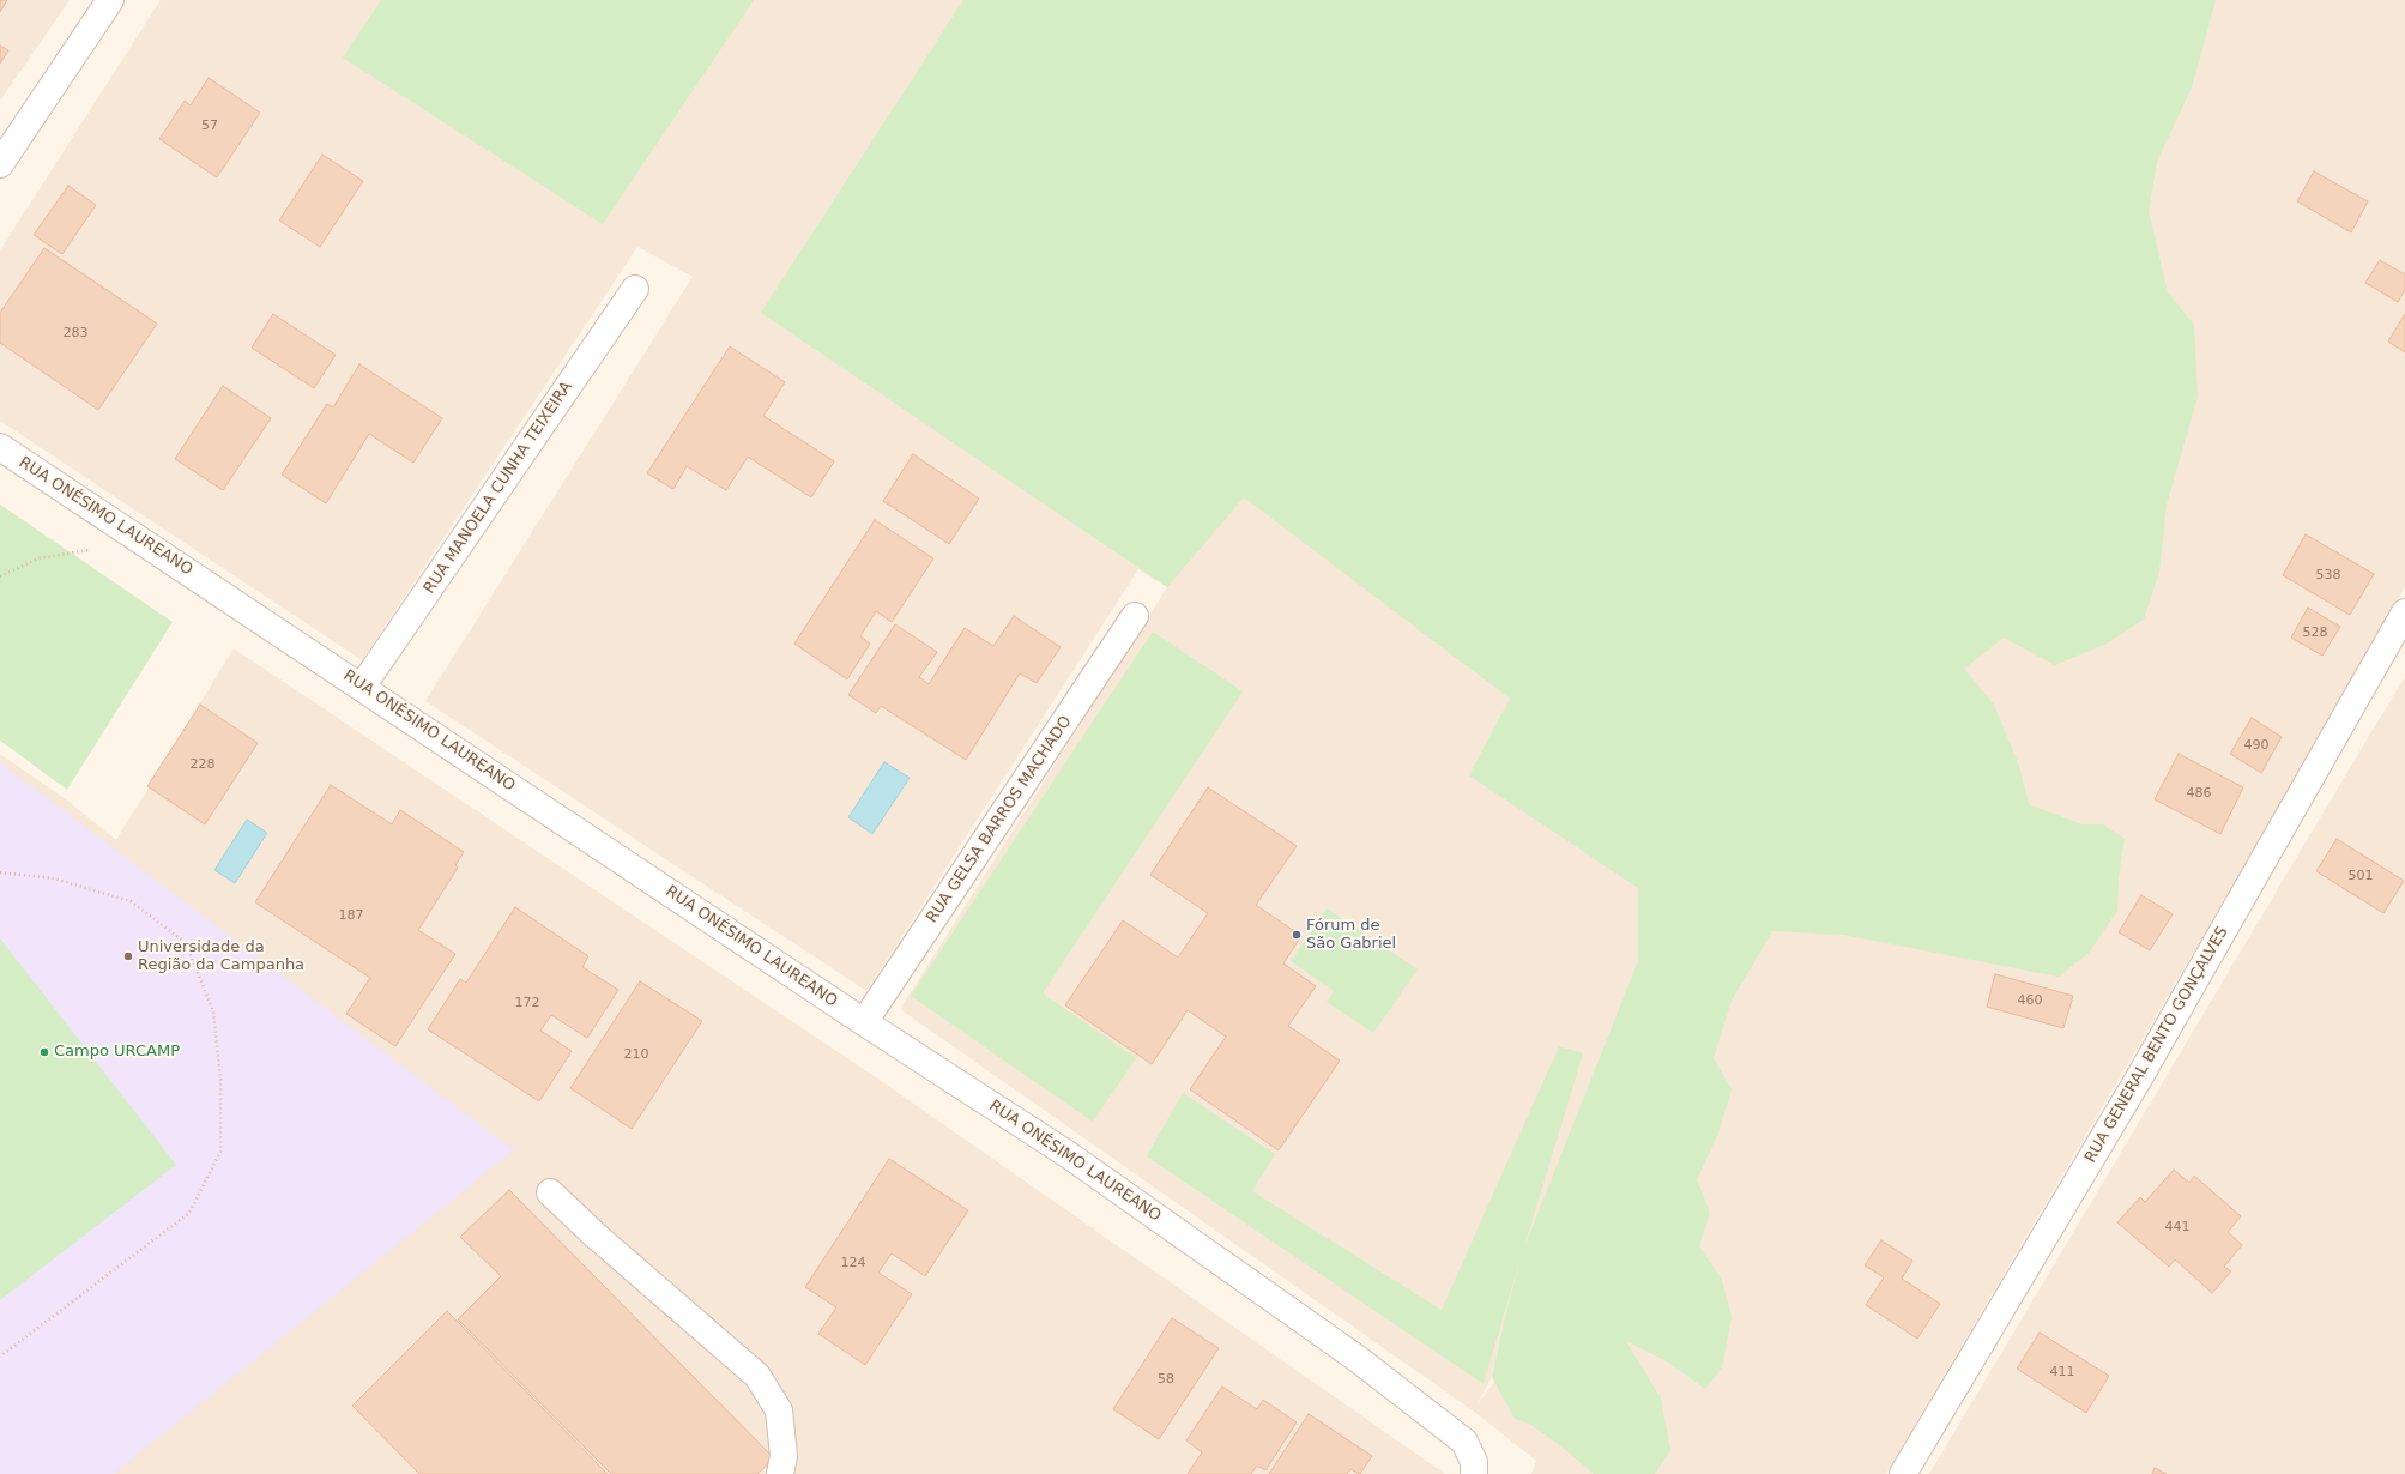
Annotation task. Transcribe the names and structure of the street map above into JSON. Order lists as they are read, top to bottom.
{
  "streets": {
    "street": [
      "RUA MANOELA CUNHA TEIXEIRA",
      "RUA ONÉSIMO LAUREANO",
      "RUA GELSA BARROS MACHADO",
      "RUA GENERAL BENTO GONÇALVES"
    ]
  },
  "crossings": [
    ["RUA MANOELA CUNHA TEIXEIRA", "RUA ONÉSIMO LAUREANO"],
    ["RUA ONÉSIMO LAUREANO", "RUA GELSA BARROS MACHADO"]
  ],
  "places": ["Fórum de São Gabriel", "Universidade da Região da Campanha", "Campo URCAMP"],
  "house_numbers": [
    "57",
    "283",
    "538",
    "528",
    "490",
    "228",
    "486",
    "501",
    "187",
    "460",
    "172",
    "210",
    "441",
    "124",
    "411",
    "58"
  ]
}
